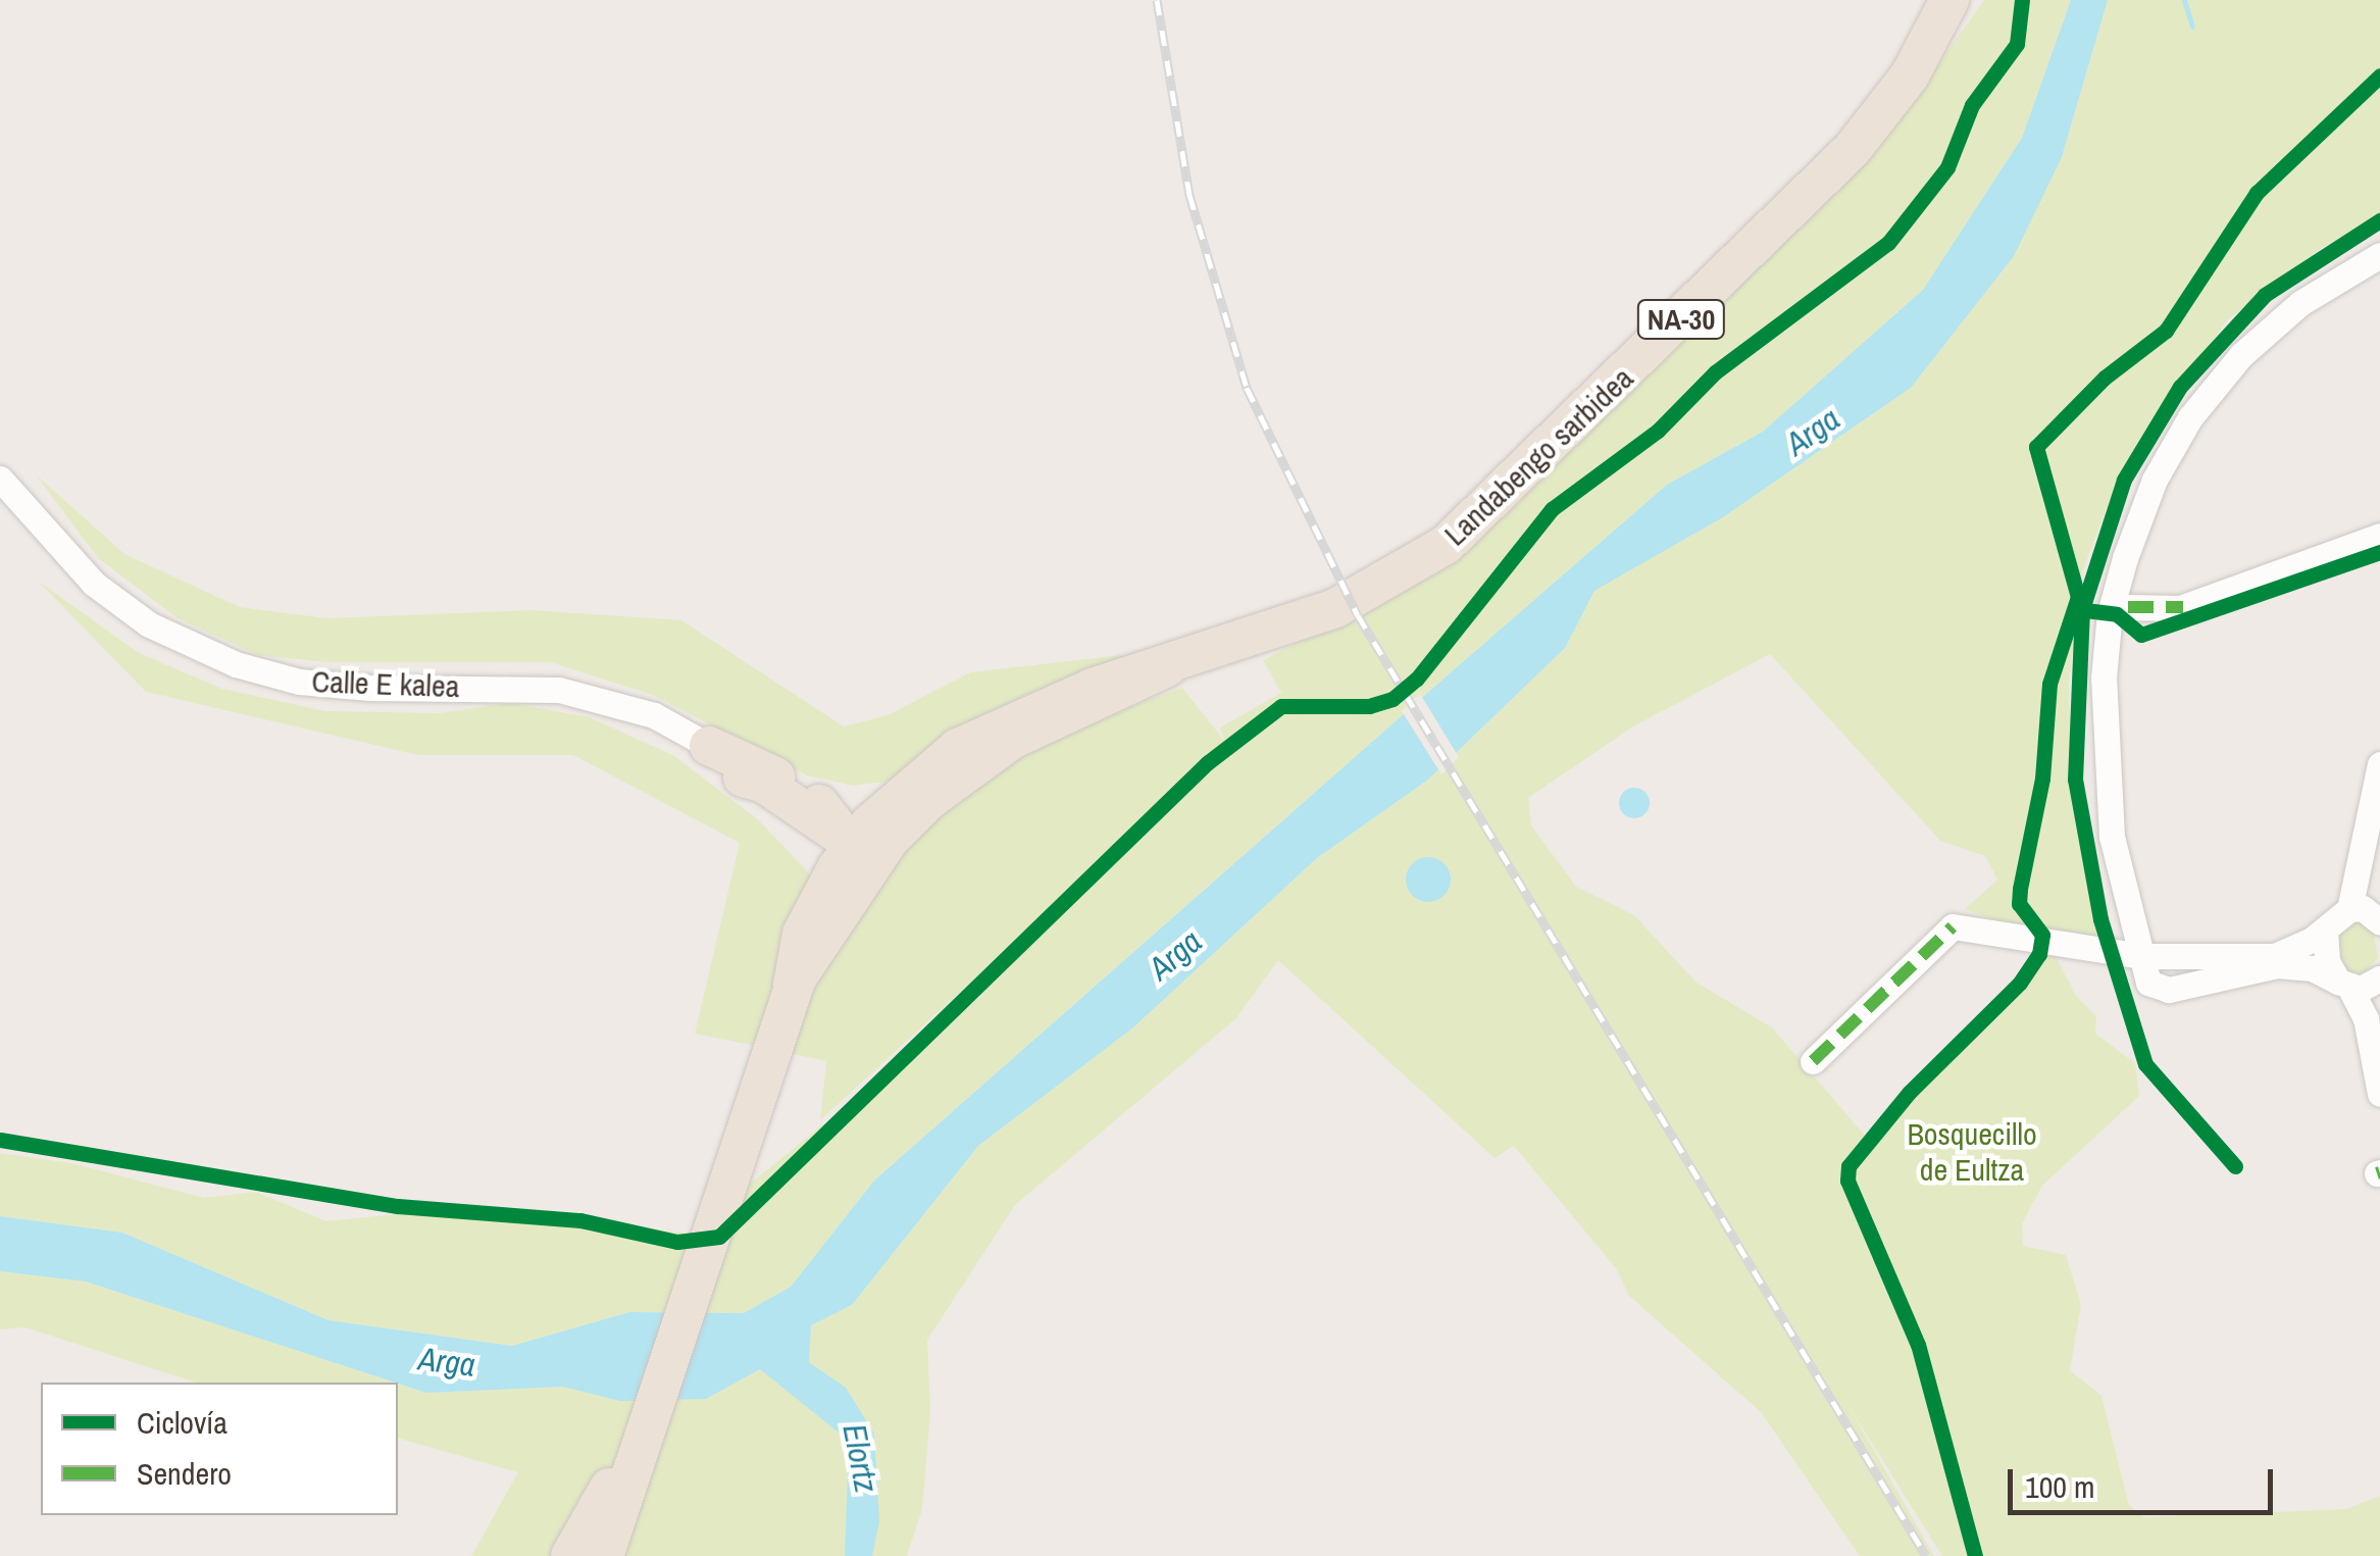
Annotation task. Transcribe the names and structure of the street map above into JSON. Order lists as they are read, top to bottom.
{
  "streets": {
    "highway": ["NA-30", "Landabengo sarbidea"],
    "street": ["Calle E kalea"]
  },
  "water": ["Arga", "Elortz"],
  "parks": ["Bosquecillo de Eultza"],
  "legend": ["Ciclovía", "Sendero"],
  "scale_bar": "100 m"
}
